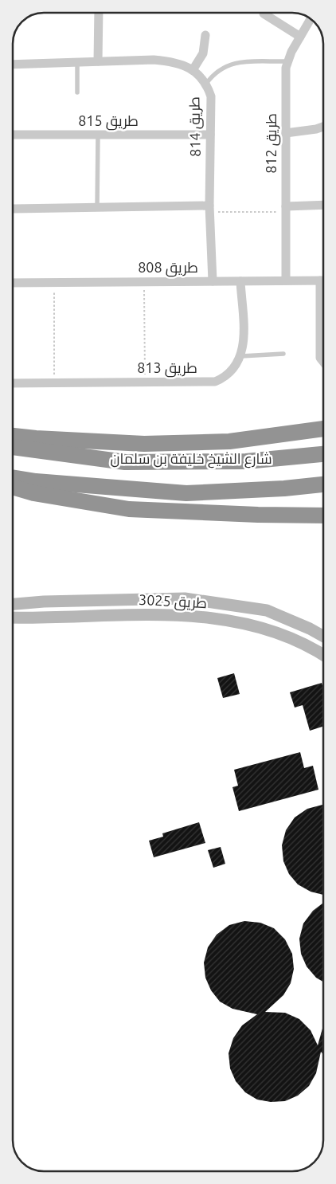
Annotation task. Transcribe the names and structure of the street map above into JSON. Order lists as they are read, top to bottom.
{
  "streets": {
    "highway": ["شارع الشيخ خليفة بن سلمان"],
    "street": [
      "طريق 815",
      "طريق 814",
      "طريق 812",
      "طريق 808",
      "طريق 813",
      "طريق 3025"
    ]
  },
  "crossings": [
    ["طريق 815", "طريق 814"],
    ["طريق 814", "طريق 808"],
    ["طريق 812", "طريق 808"],
    ["طريق 808", "طريق 813"]
  ]
}
